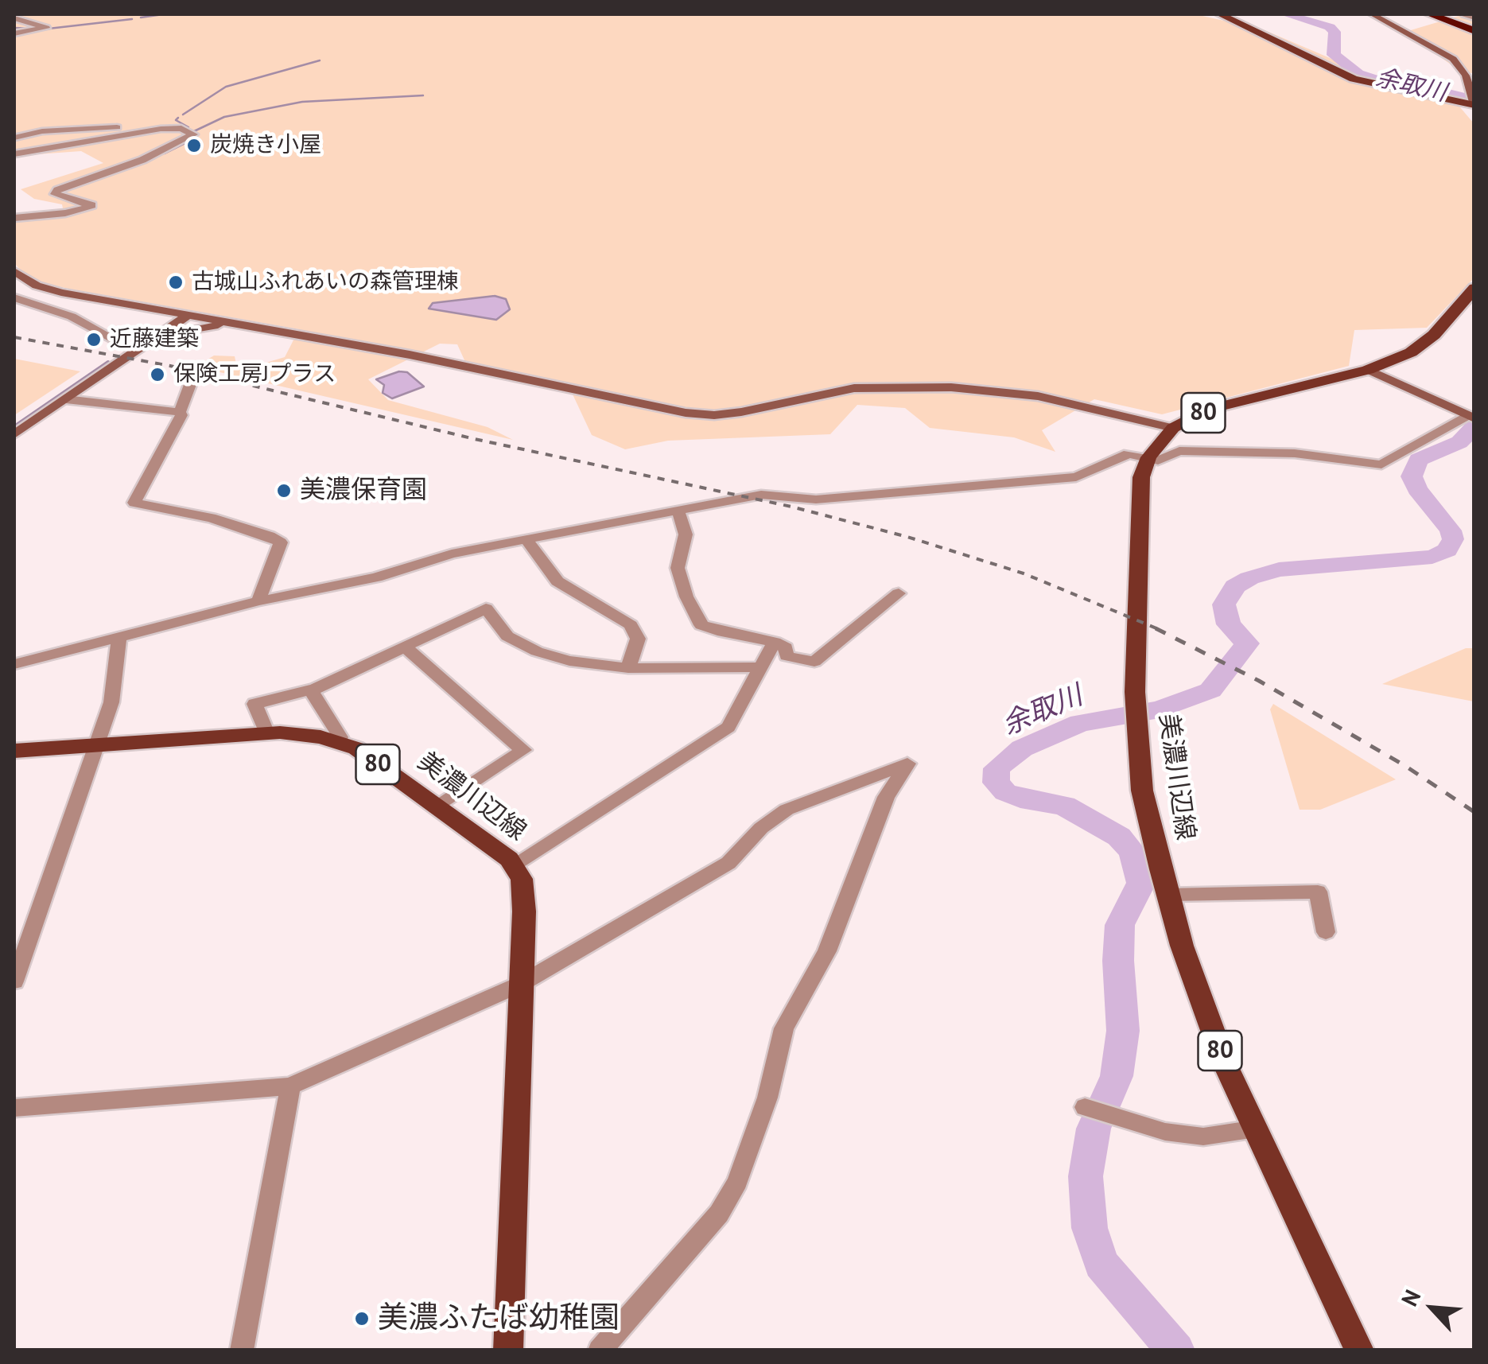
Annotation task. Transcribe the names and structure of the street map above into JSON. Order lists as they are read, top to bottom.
{
  "streets": {
    "main road": ["80", "美濃川辺線"]
  },
  "water": ["余取川"],
  "places": [
    "炭焼き小屋",
    "古城山ふれあいの森管理棟",
    "近藤建築",
    "保険工房Jプラス",
    "美濃保育園",
    "美濃ふたば幼稚園"
  ],
  "north": "top left"
}
